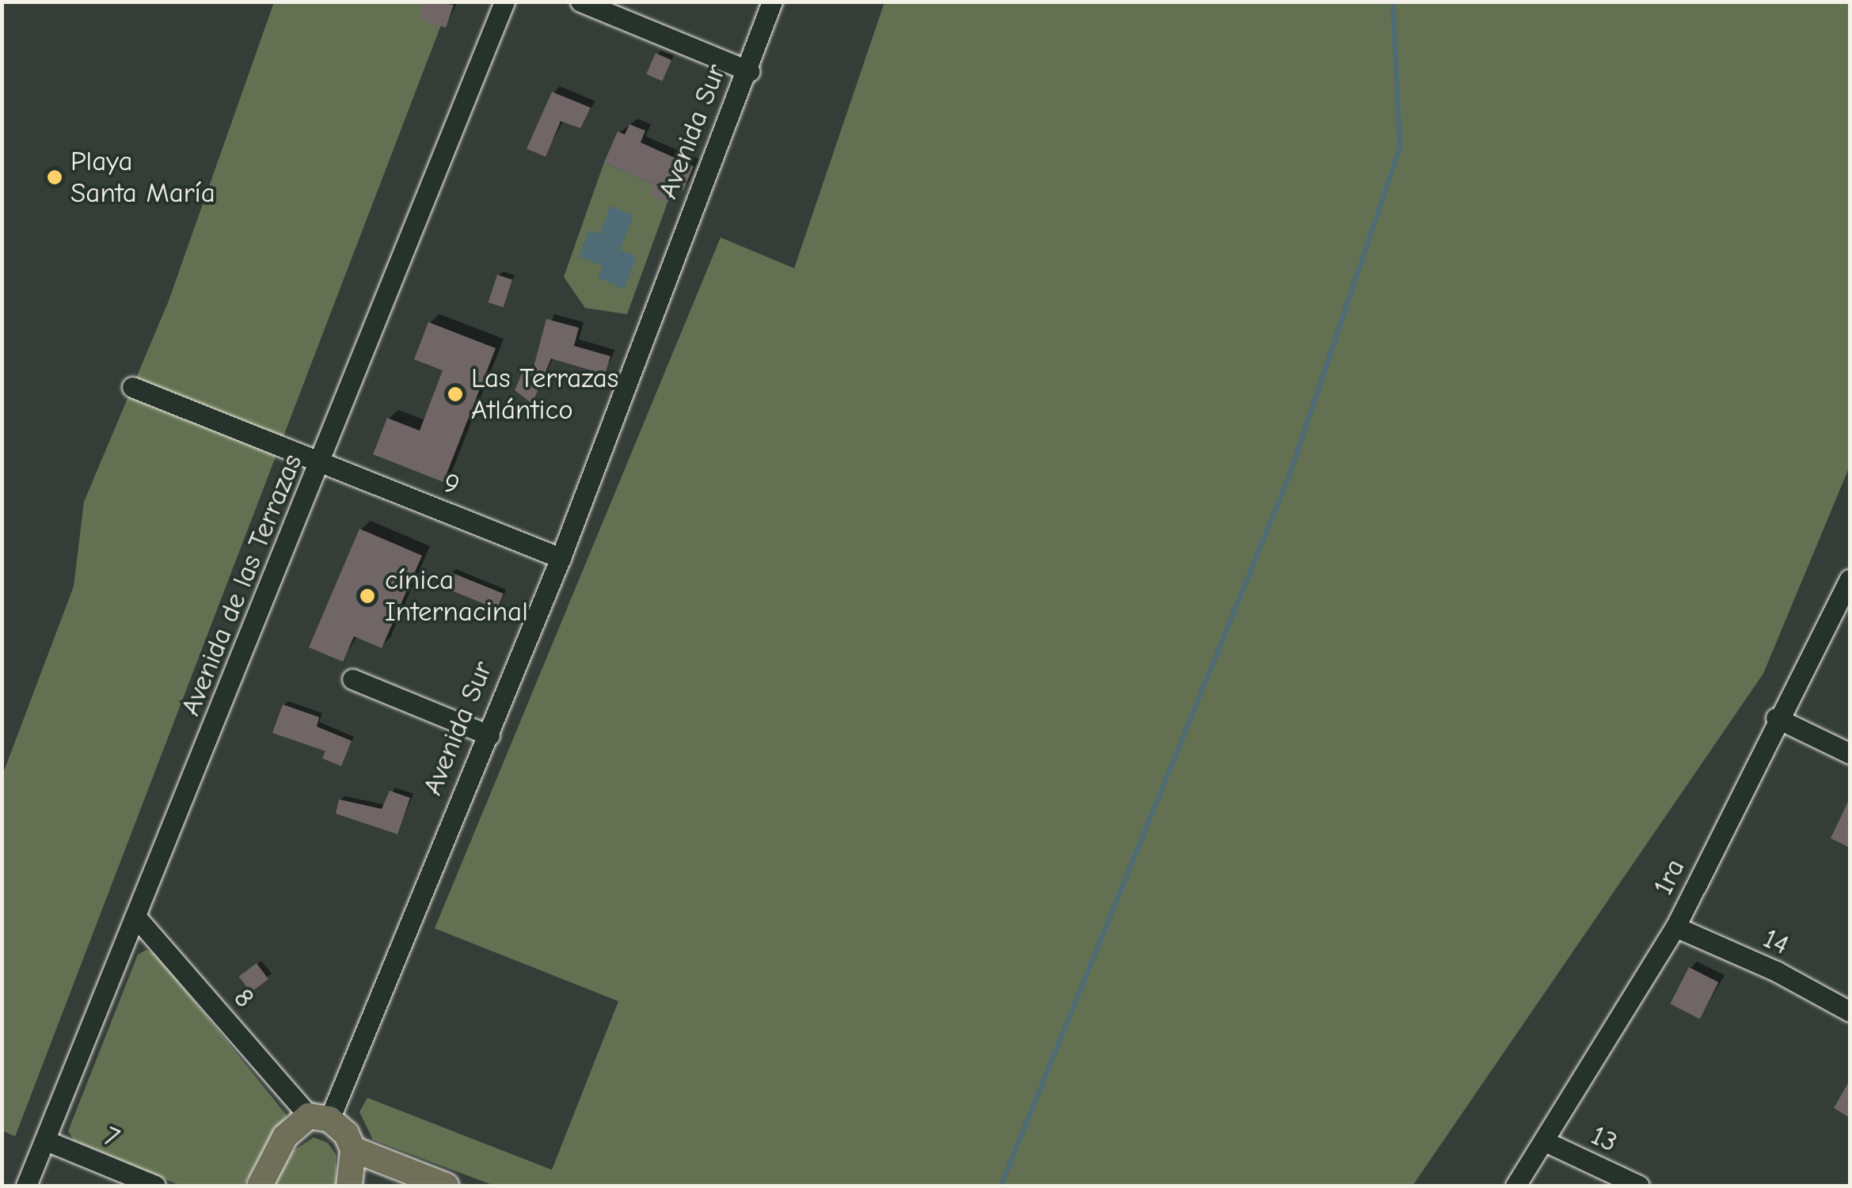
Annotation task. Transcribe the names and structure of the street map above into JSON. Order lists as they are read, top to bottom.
{
  "streets": {
    "main road": ["Avenida Sur"],
    "street": [
      "9",
      "Avenida de las Terrazas",
      "1ra",
      "14",
      "8",
      "7",
      "13"
    ]
  },
  "crossings": [
    ["Avenida Sur", "9"],
    ["Avenida Sur", "8"],
    ["9", "Avenida de las Terrazas"],
    ["Avenida de las Terrazas", "8"],
    ["Avenida de las Terrazas", "7"],
    ["1ra", "14"],
    ["1ra", "13"]
  ],
  "places": ["Playa Santa María", "Las Terrazas Atlántico", "cínica Internacinal"]
}
